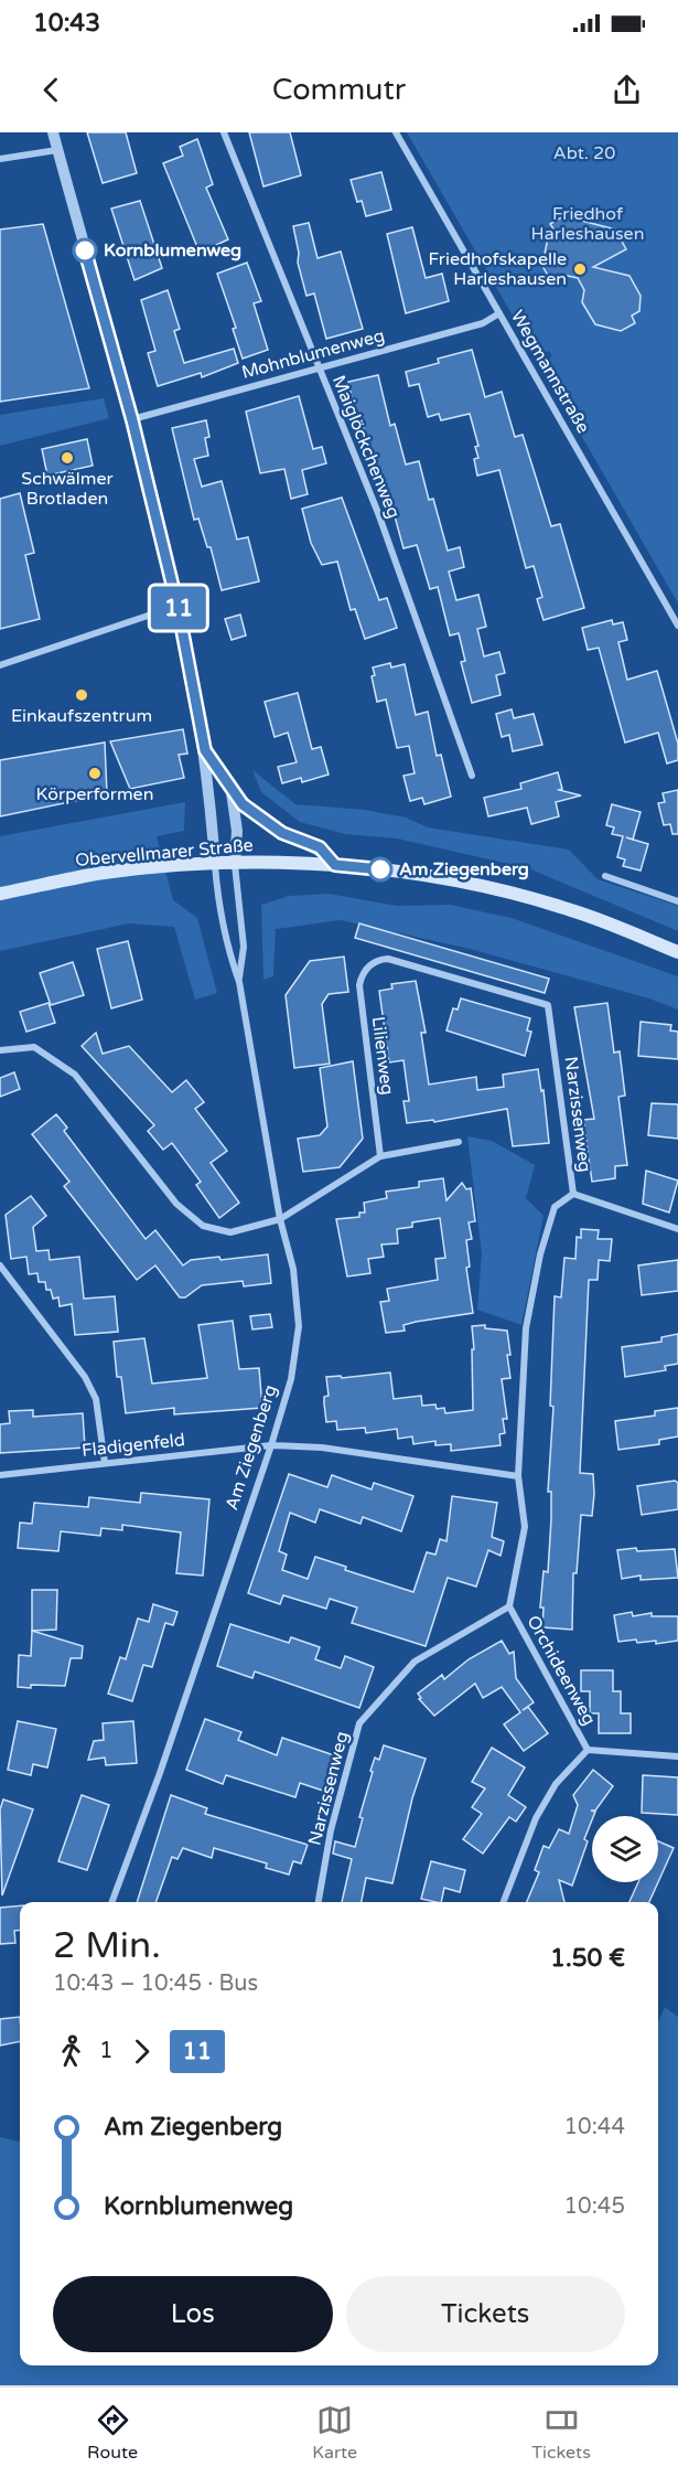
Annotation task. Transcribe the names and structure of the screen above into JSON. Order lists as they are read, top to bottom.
{
  "streets": {
    "main road": ["Obervellmarer Straße"],
    "street": [
      "Mohnblumenweg",
      "Wegmannstraße",
      "Maiglöckchenweg",
      "Lilienweg",
      "Narzissenweg",
      "Fladigenfeld",
      "Am Ziegenberg",
      "Orchideenweg"
    ]
  },
  "crossings": [
    ["Mohnblumenweg", "Wegmannstraße"],
    ["Mohnblumenweg", "Maiglöckchenweg"],
    ["Obervellmarer Straße", "Am Ziegenberg"],
    ["Lilienweg", "Narzissenweg"],
    ["Narzissenweg", "Orchideenweg"],
    ["Fladigenfeld", "Am Ziegenberg"]
  ],
  "parks": ["Abt. 20", "Friedhof Harleshausen"],
  "places": [
    "Kornblumenweg",
    "Friedhofskapelle Harleshausen",
    "Schwälmer Brotladen",
    "Einkaufszentrum",
    "Körperformen",
    "Am Ziegenberg"
  ],
  "lines": ["bus line 11"],
  "page": {
    "status": "10:43",
    "header": "Commutr",
    "on_map": "11",
    "heading": ["2 Min.", "10:43 – 10:45 · Bus", "1.50 €"],
    "legs": ["1", "11"],
    "list": [
      {
        "name": "Am Ziegenberg",
        "value": "10:44"
      },
      {
        "name": "Kornblumenweg",
        "value": "10:45"
      }
    ],
    "buttons": ["Los", "Tickets"],
    "tabs": ["Route", "Karte", "Tickets"]
  }
}
